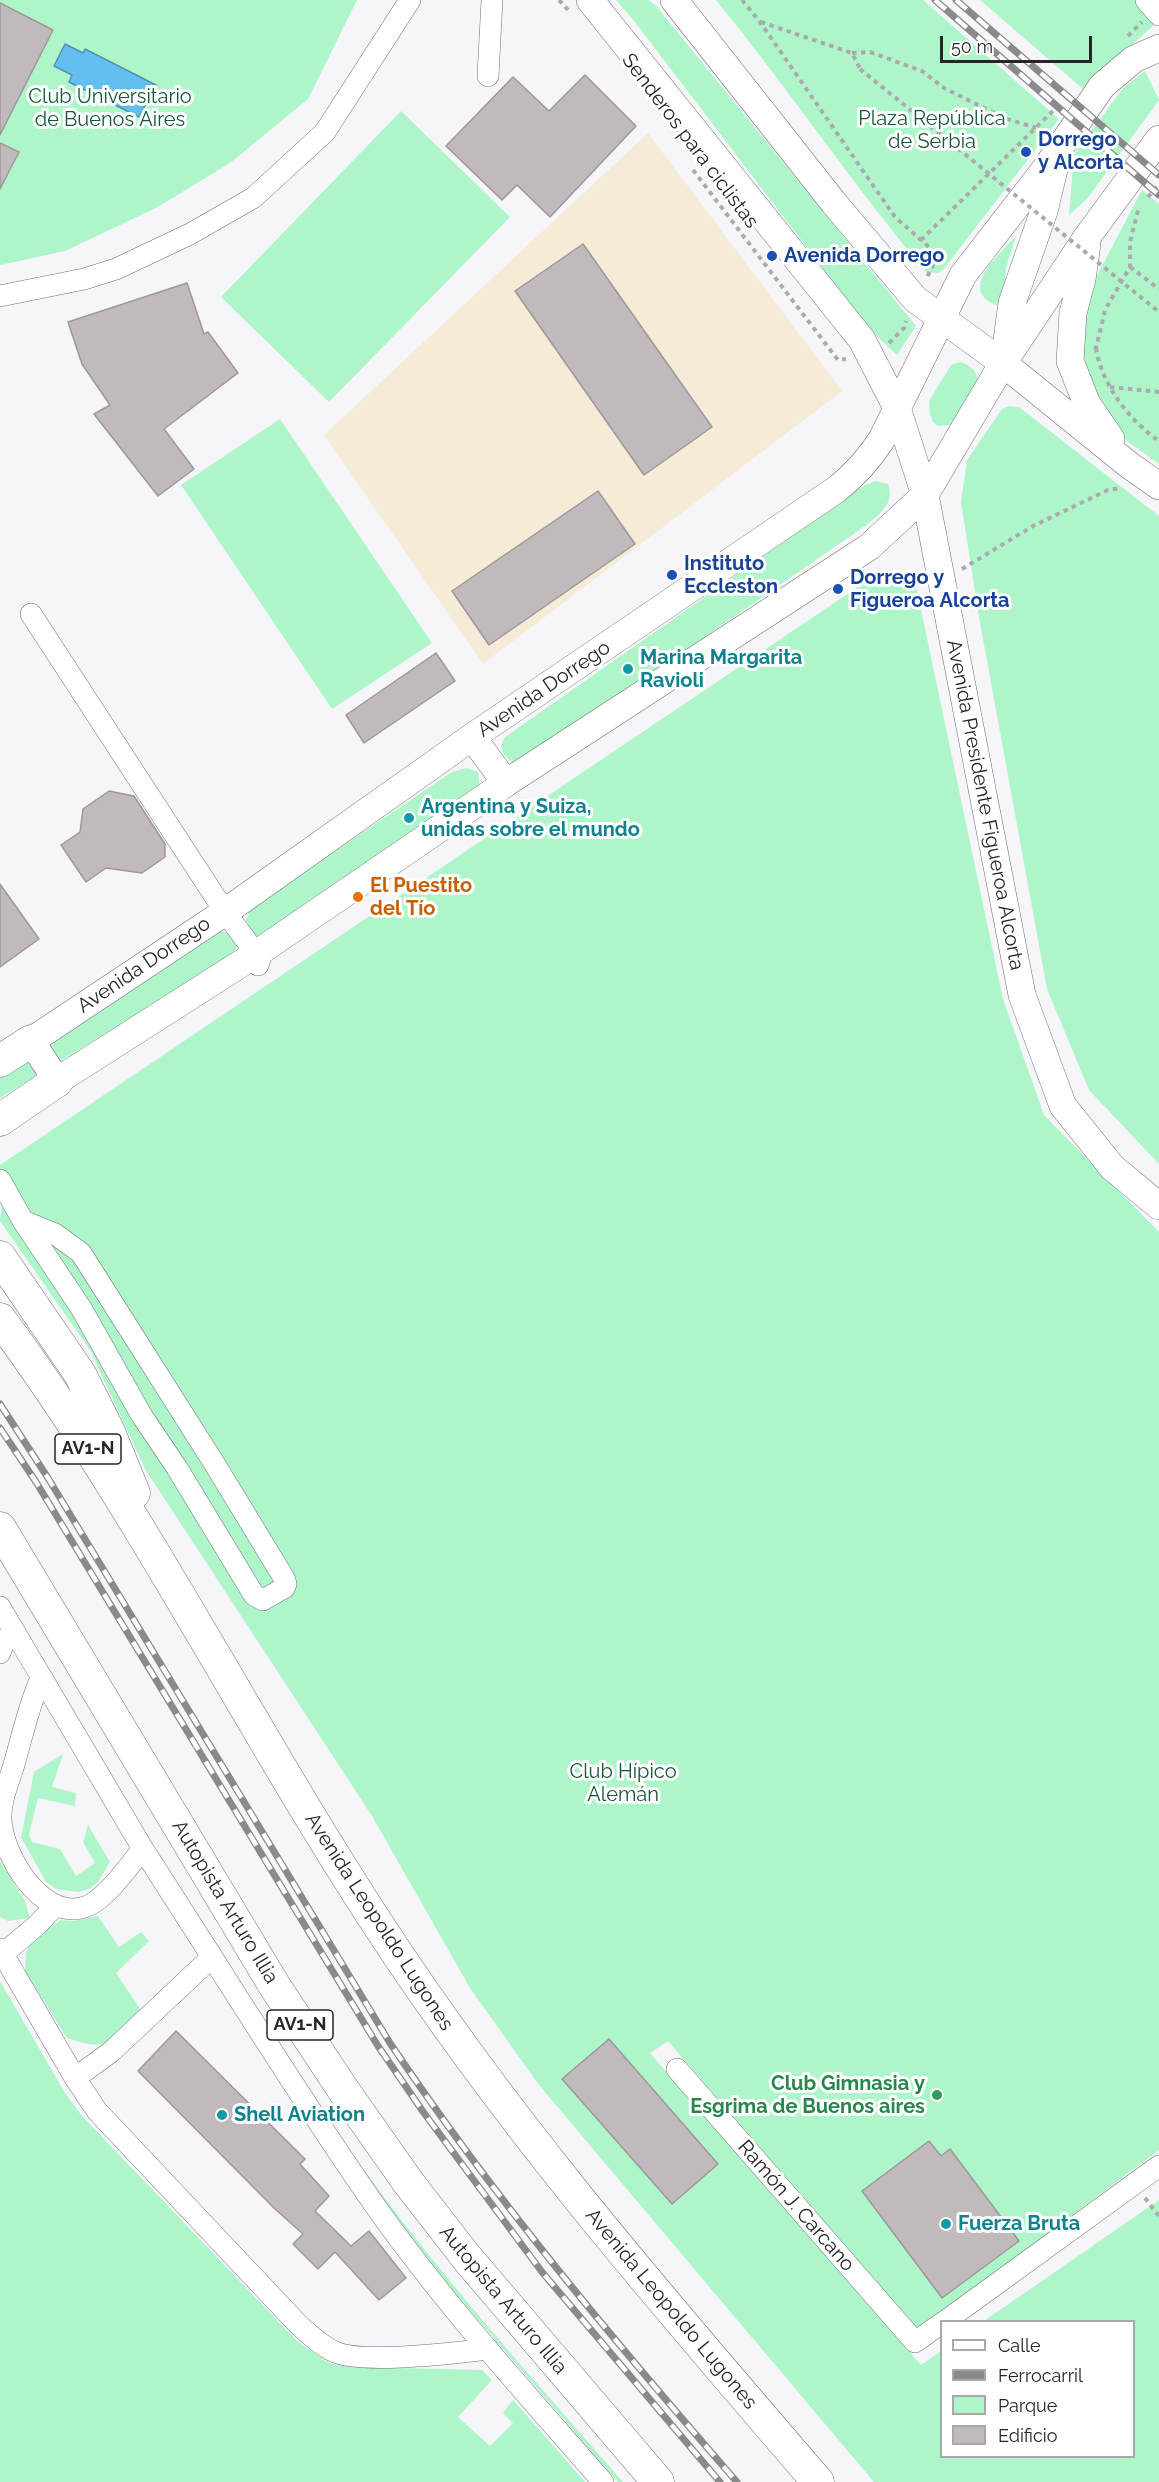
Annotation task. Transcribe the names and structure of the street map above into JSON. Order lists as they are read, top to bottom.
{
  "streets": {
    "highway": ["AV1-N", "Autopista Arturo Illia", "Avenida Leopoldo Lugones"],
    "main road": ["Avenida Dorrego", "Avenida Presidente Figueroa Alcorta"],
    "street": ["Ramón J. Carcano"],
    "path": ["Senderos para ciclistas"]
  },
  "crossings": [
    ["Avenida Dorrego", "Avenida Presidente Figueroa Alcorta"]
  ],
  "parks": ["Club Universitario de Buenos Aires", "Plaza República de Serbia", "Club Hípico Alemán"],
  "places": [
    "Dorrego y Alcorta",
    "Avenida Dorrego",
    "Instituto Eccleston",
    "Dorrego y Figueroa Alcorta",
    "Marina Margarita Ravioli",
    "Argentina y Suiza, unidas sobre el mundo",
    "El Puestito del Tío",
    "Club Gimnasia y Esgrima de Buenos aires",
    "Shell Aviation",
    "Fuerza Bruta"
  ],
  "legend": [
    "Calle",
    "Ferrocarril",
    "Parque",
    "Edificio"
  ],
  "scale_bar": "50 m"
}
